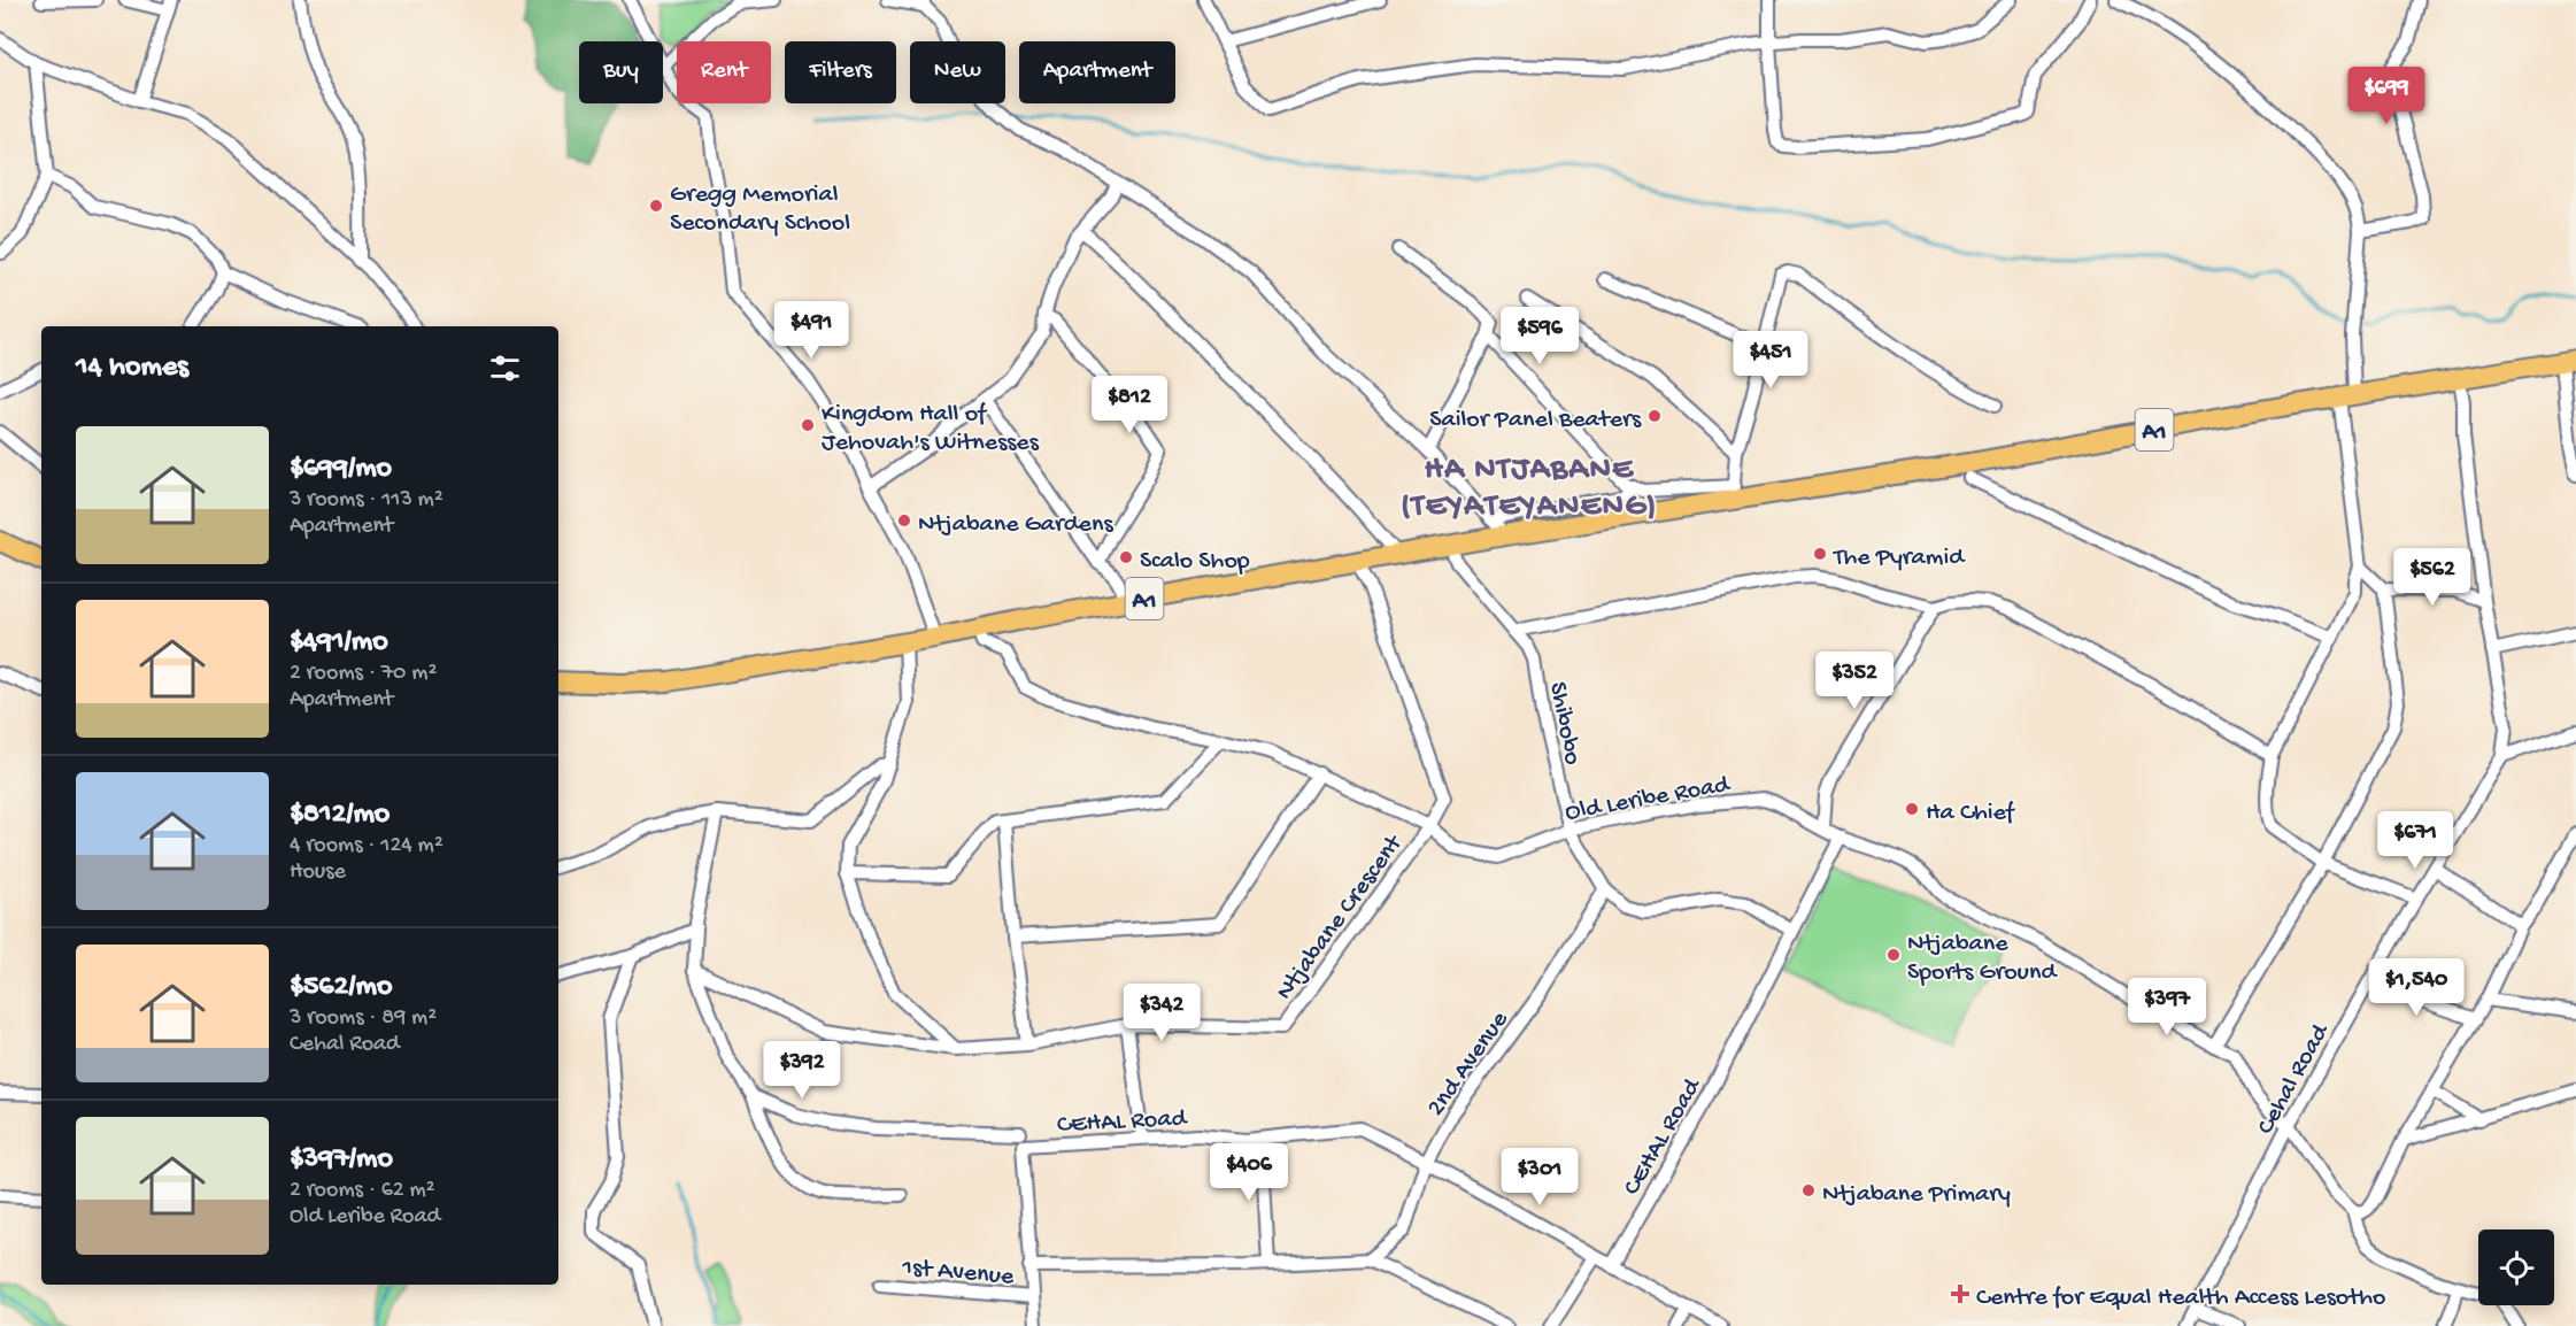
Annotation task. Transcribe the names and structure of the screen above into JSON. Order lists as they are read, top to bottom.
{
  "streets": {
    "main road": ["A1"],
    "street": [
      "Shibobo",
      "Old Leribe Road",
      "Ntjabane Crescent",
      "2nd Avenue",
      "Cehal Road",
      "CEHAL Road",
      "1st Avenue"
    ]
  },
  "crossings": [
    ["A1", "Shibobo"],
    ["A1", "Old Leribe Road"],
    ["A1", "Ntjabane Crescent"],
    ["A1", "Cehal Road"],
    ["Shibobo", "Old Leribe Road"],
    ["Shibobo", "2nd Avenue"],
    ["Shibobo", "CEHAL Road"],
    ["Old Leribe Road", "Ntjabane Crescent"],
    ["Old Leribe Road", "Cehal Road"],
    ["Old Leribe Road", "CEHAL Road"],
    ["2nd Avenue", "CEHAL Road"],
    ["CEHAL Road", "1st Avenue"]
  ],
  "districts": ["HA NTJABANE (TEYATEYANENG)"],
  "places": {
    "other": [
      "Gregg Memorial Secondary School",
      "Sailor Panel Beaters",
      "Kingdom Hall of Jehovah's Witnesses",
      "Ntjabane Gardens",
      "The Pyramid",
      "Scalo Shop",
      "Ha Chief",
      "Ntjabane Sports Ground",
      "Ntjabane Primary"
    ],
    "health": ["Centre for Equal Health Access Lesotho"]
  },
  "page": {
    "chip": [
      "Buy",
      "Rent",
      "Filters",
      "New",
      "Apartment"
    ],
    "price": [
      "$699",
      "$491",
      "$596",
      "$451",
      "$812",
      "$562",
      "$352",
      "$671",
      "$1,540",
      "$397",
      "$342",
      "$392",
      "$406",
      "$301"
    ],
    "heading": "14 homes",
    "list": [
      {
        "name": "$699/mo",
        "note": "3 rooms · 113 m² · Apartment"
      },
      {
        "name": "$491/mo",
        "note": "2 rooms · 70 m² · Apartment"
      },
      {
        "name": "$812/mo",
        "note": "4 rooms · 124 m² · House"
      },
      {
        "name": "$562/mo",
        "note": "3 rooms · 89 m² · Cehal Road"
      },
      {
        "name": "$397/mo",
        "note": "2 rooms · 62 m² · Old Leribe Road"
      }
    ]
  }
}
